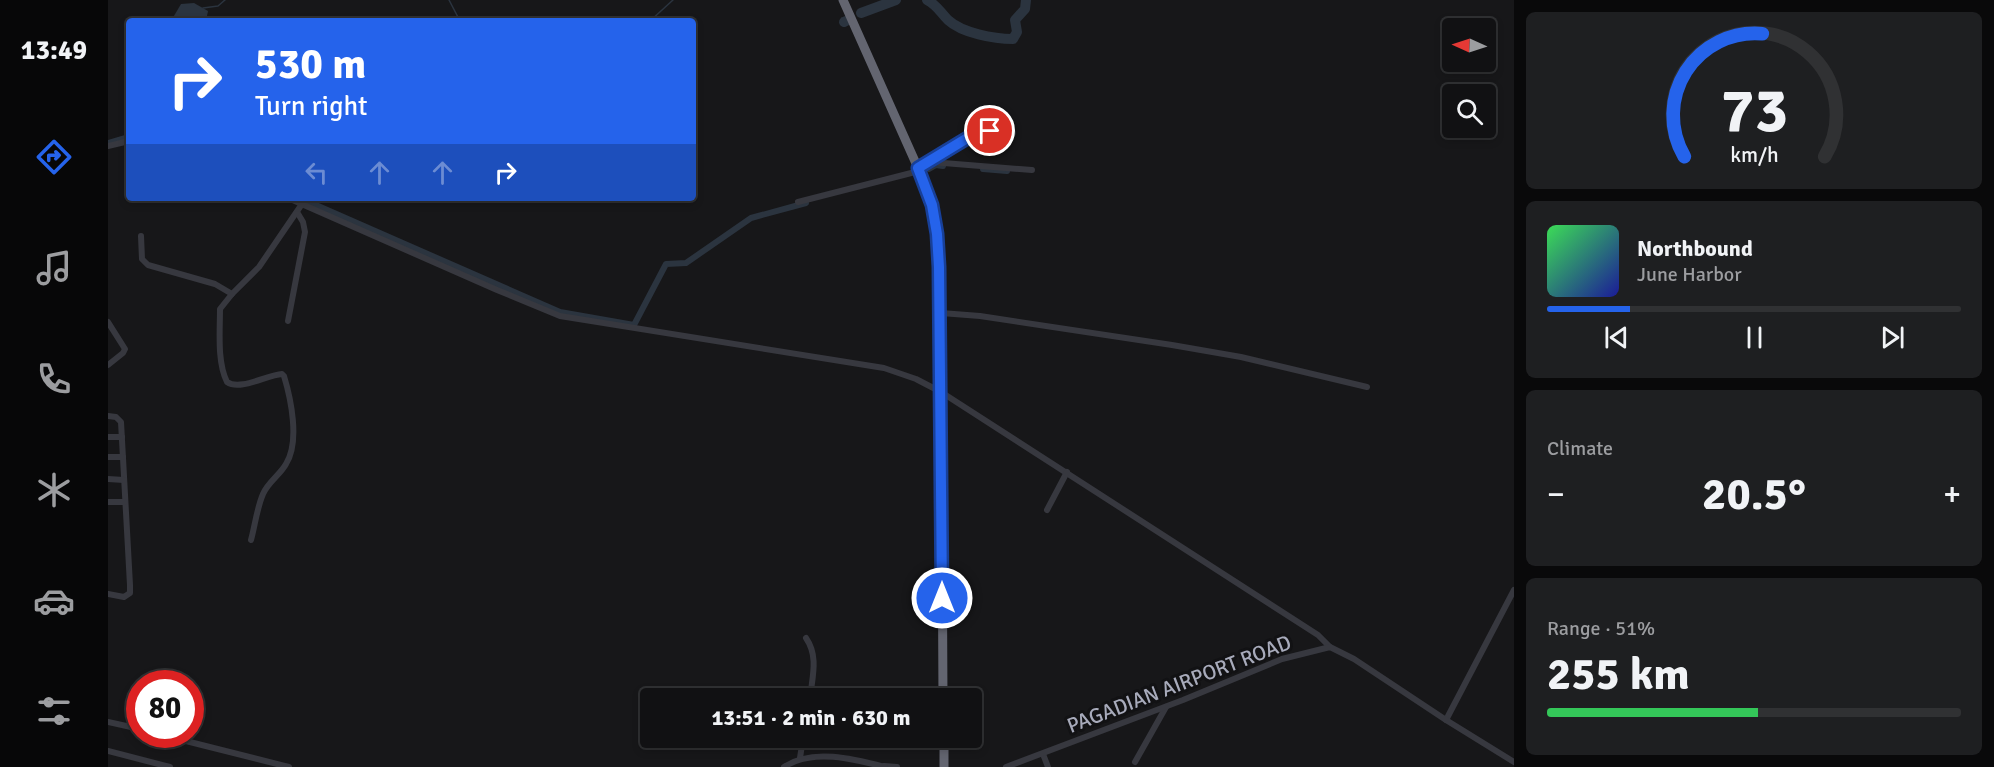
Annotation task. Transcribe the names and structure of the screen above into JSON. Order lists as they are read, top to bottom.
{
  "streets": {
    "street": ["PAGADIAN AIRPORT ROAD"]
  },
  "north": "left",
  "page": {
    "tabs": "13:49",
    "turn": ["530 m", "Turn right"],
    "song": ["Northbound", "June Harbor"],
    "tile": [
      "Climate",
      ["Range · 51%", "255 km"]
    ],
    "heat": ["−", "20.5°", "+"],
    "limit": "80",
    "trip": "13:51 · 2 min · 630 m",
    "gauge": ["73", "km/h"]
  }
}
